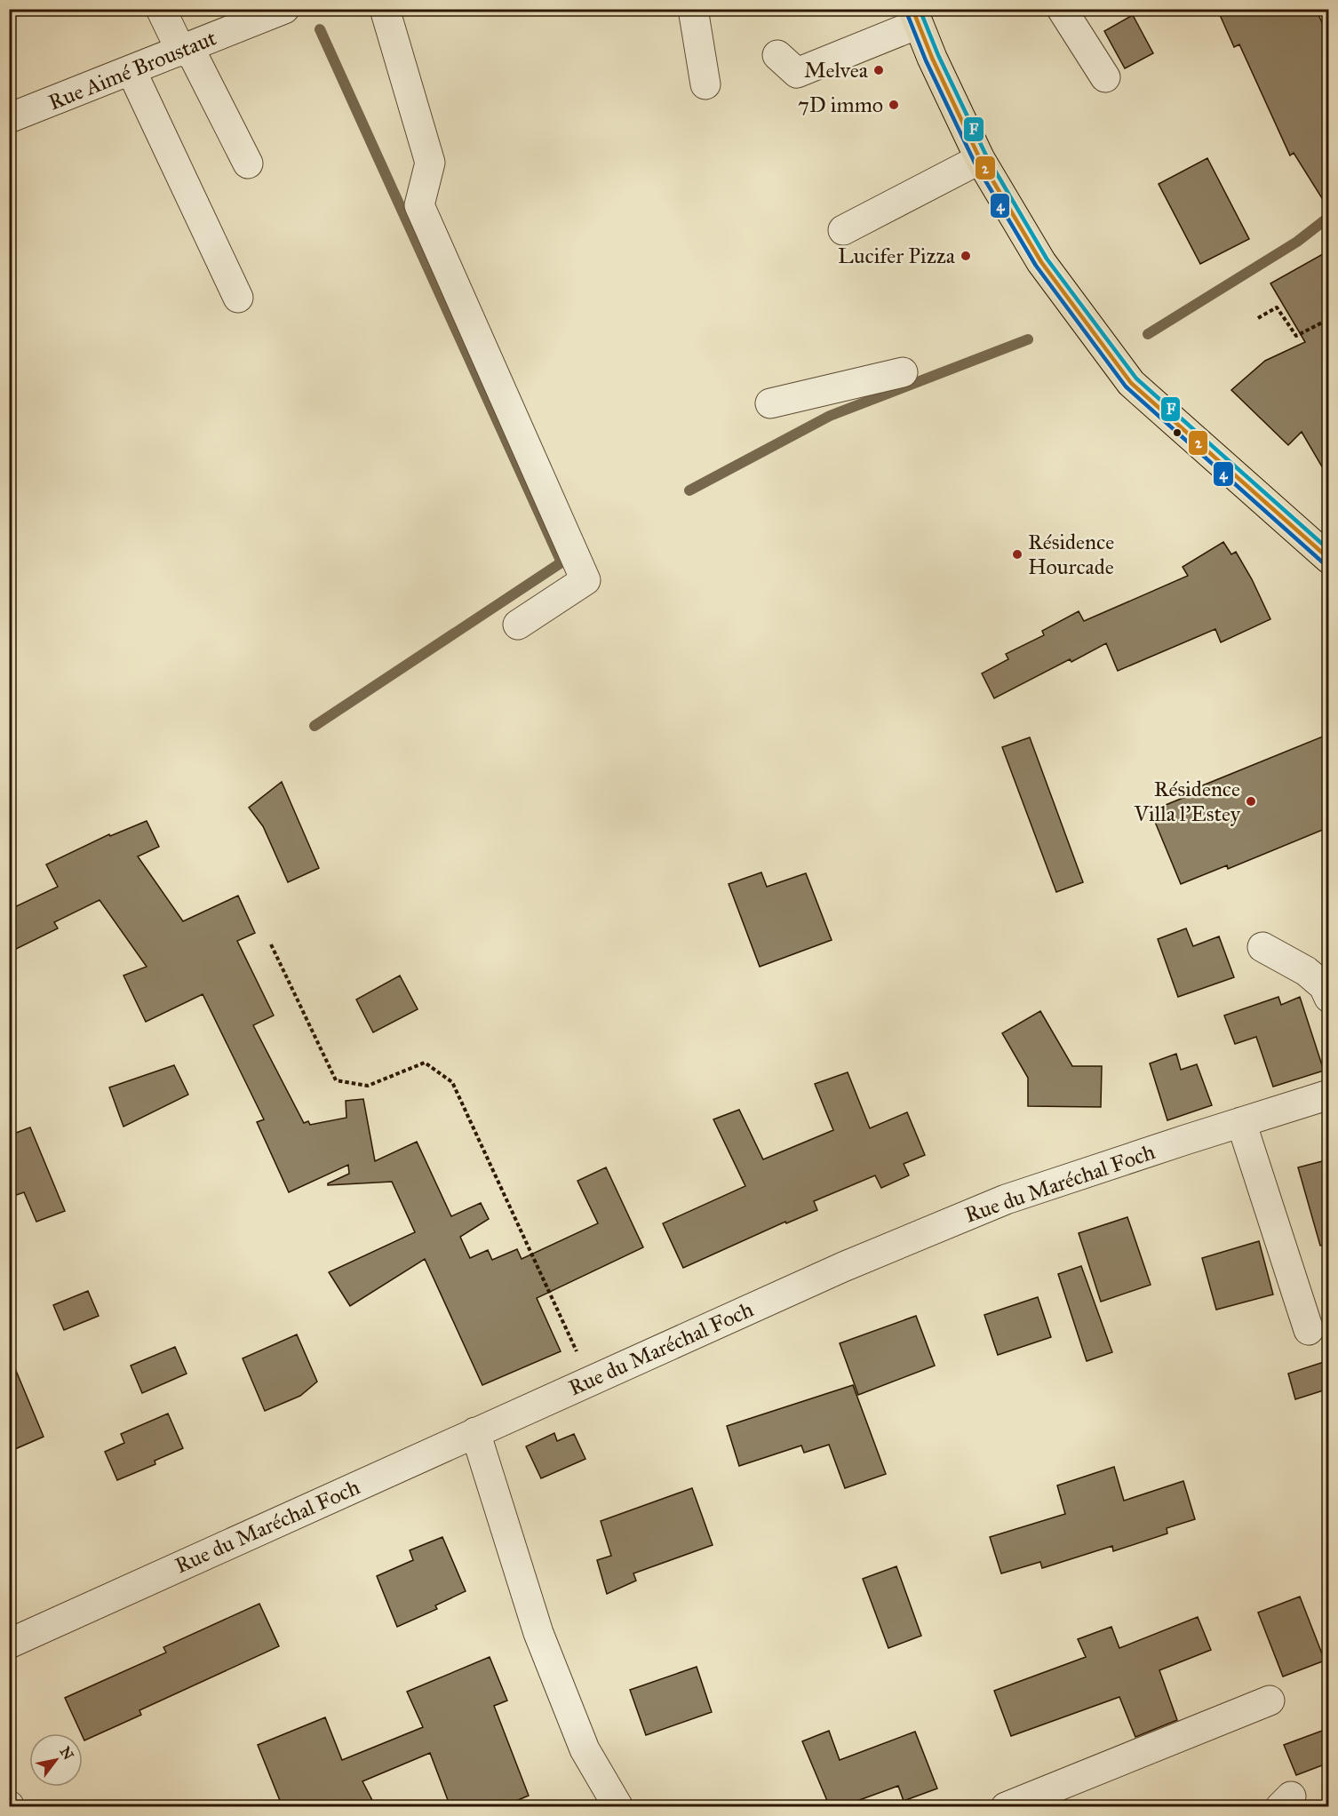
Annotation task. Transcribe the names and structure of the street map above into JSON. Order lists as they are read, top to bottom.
{
  "streets": {
    "street": ["Rue Aimé Broustaut", "Rue du Maréchal Foch"]
  },
  "places": [
    "Melvea",
    "7D immo",
    "Lucifer Pizza",
    "Résidence Hourcade",
    "Résidence Villa l'Estey"
  ],
  "lines": ["transit line 2", "transit line F", "transit line 4"],
  "north": "top right"
}
